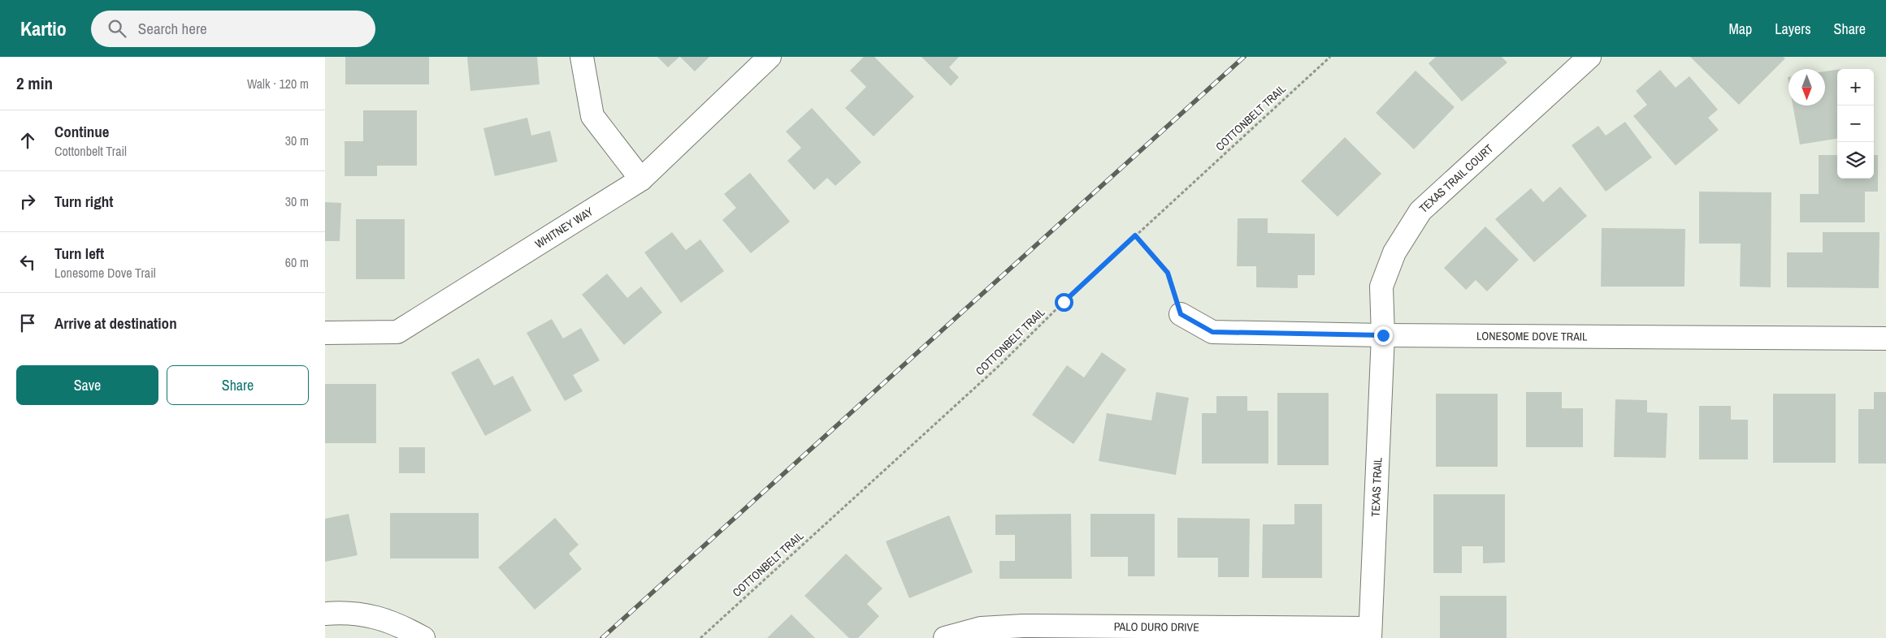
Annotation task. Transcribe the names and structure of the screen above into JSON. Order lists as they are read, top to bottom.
{
  "streets": {
    "street": [
      "TEXAS TRAIL COURT",
      "WHITNEY WAY",
      "LONESOME DOVE TRAIL",
      "TEXAS TRAIL",
      "PALO DURO DRIVE"
    ],
    "path": ["COTTONBELT TRAIL"]
  },
  "crossings": [
    ["TEXAS TRAIL COURT", "LONESOME DOVE TRAIL"],
    ["TEXAS TRAIL COURT", "TEXAS TRAIL"],
    ["LONESOME DOVE TRAIL", "TEXAS TRAIL"],
    ["TEXAS TRAIL", "PALO DURO DRIVE"]
  ],
  "north": "bottom",
  "page": {
    "header": "Kartio",
    "search": "Search here",
    "nav": ["Map", "Layers", "Share"],
    "heading": ["2 min", "Walk · 120 m"],
    "map_buttons": ["+", "−"],
    "list": [
      ["Continue", "Cottonbelt Trail", "30 m"],
      ["Turn right", "30 m"],
      ["Turn left", "Lonesome Dove Trail", "60 m"],
      "Arrive at destination"
    ],
    "buttons": ["Save", "Share"]
  }
}
